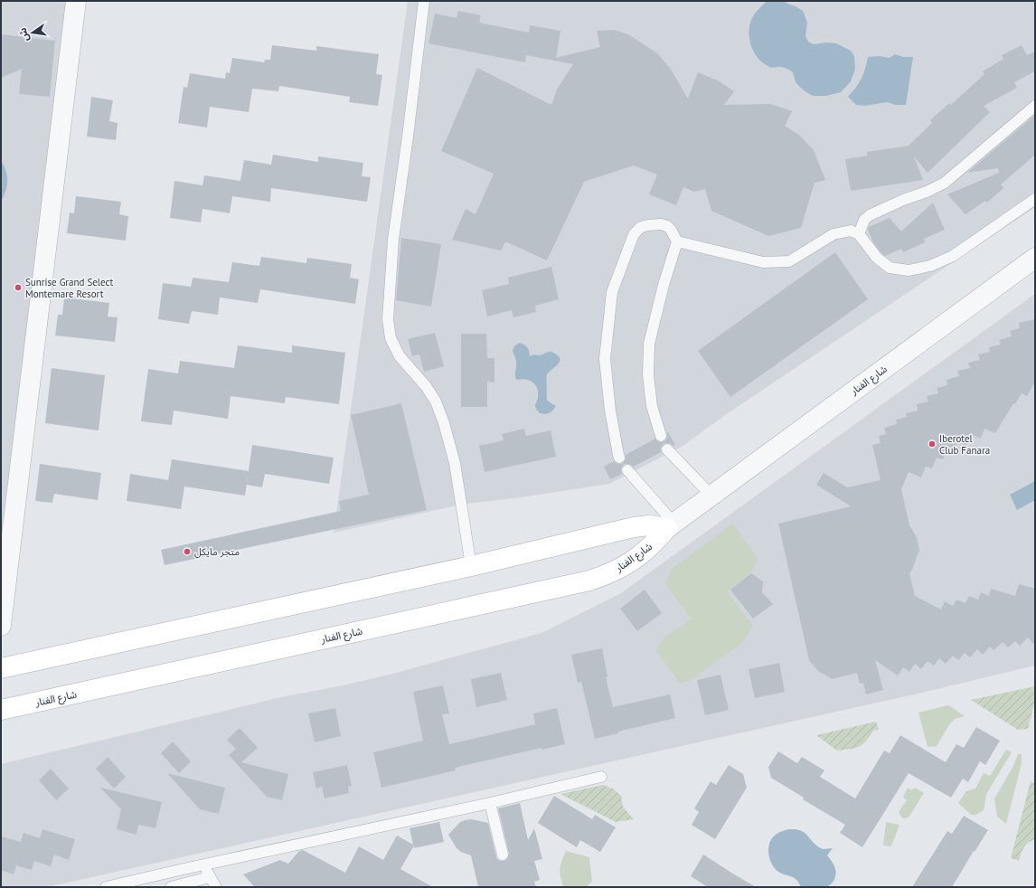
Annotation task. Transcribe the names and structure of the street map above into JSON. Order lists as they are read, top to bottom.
{
  "streets": {
    "main road": ["شارع الفنار"]
  },
  "places": ["Sunrise Grand Select Montemare Resort", "Iberotel Club Fanara", "متجر مايكل"],
  "north": "left"
}
